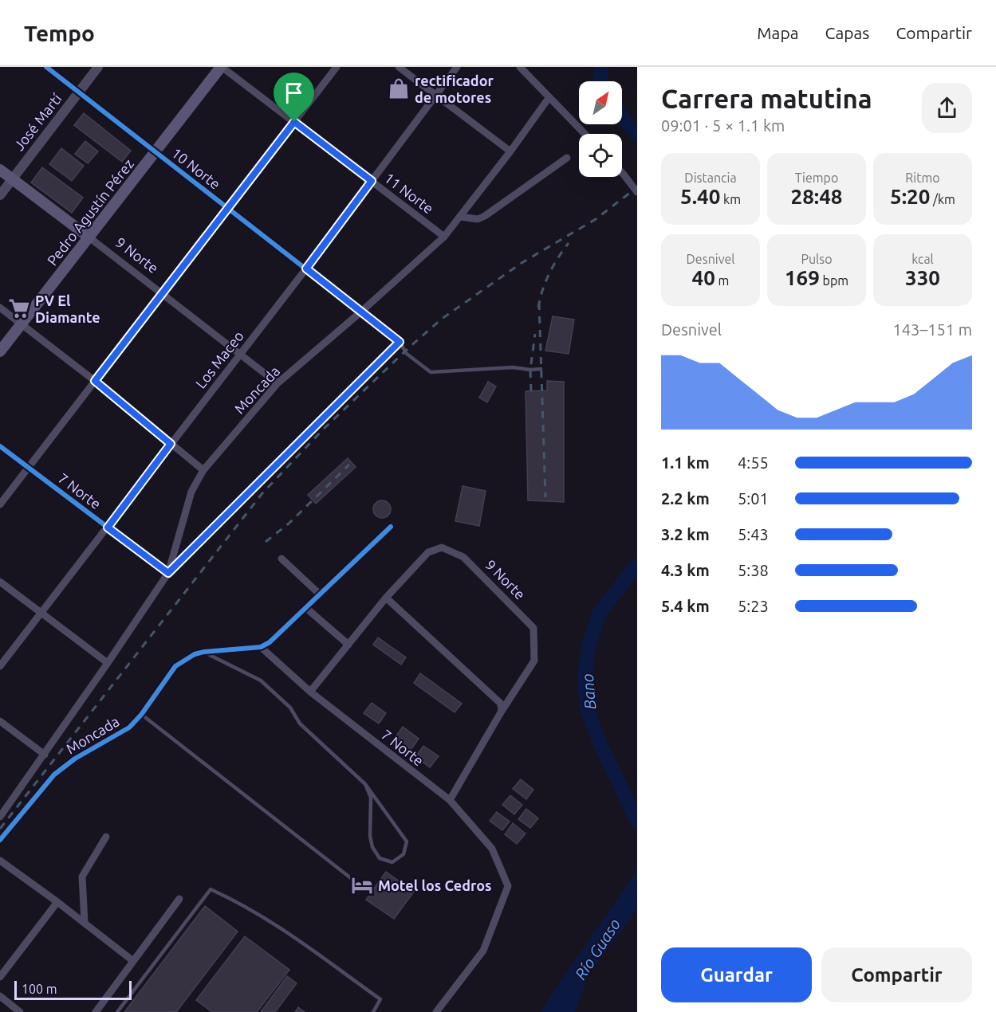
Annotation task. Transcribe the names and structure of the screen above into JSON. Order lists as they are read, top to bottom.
{
  "streets": {
    "main road": ["Pedro Agustín Pérez", "9 Norte"],
    "street": [
      "José Martí",
      "10 Norte",
      "11 Norte",
      "Los Maceo",
      "Moncada",
      "7 Norte"
    ]
  },
  "crossings": [
    ["José Martí", "10 Norte"],
    ["José Martí", "9 Norte"],
    ["10 Norte", "Pedro Agustín Pérez"],
    ["10 Norte", "Los Maceo"],
    ["10 Norte", "Moncada"],
    ["11 Norte", "Pedro Agustín Pérez"],
    ["11 Norte", "Los Maceo"],
    ["11 Norte", "Moncada"],
    ["Pedro Agustín Pérez", "9 Norte"],
    ["9 Norte", "Los Maceo"],
    ["9 Norte", "Moncada"],
    ["Los Maceo", "7 Norte"],
    ["Moncada", "7 Norte"]
  ],
  "water": ["Bano", "Río Guaso"],
  "places": {
    "shop": ["rectificador de motores"],
    "supermarket": ["PV El Diamante"],
    "hotel": ["Motel los Cedros"]
  },
  "scale_bar": "100 m",
  "north": "top right",
  "page": {
    "header": "Tempo",
    "nav": ["Mapa", "Capas", "Compartir"],
    "heading": ["Carrera matutina", "09:01 · 5 × 1.1 km"],
    "stats": [
      ["Distancia", "5.40 km"],
      ["Tiempo", "28:48"],
      ["Ritmo", "5:20 /km"],
      ["Desnivel", "40 m"],
      ["Pulso", "169 bpm"],
      ["kcal", "330"]
    ],
    "chart": ["Desnivel", "143–151 m"],
    "list": [
      {
        "name": "1.1 km",
        "note": "4:55"
      },
      {
        "name": "2.2 km",
        "note": "5:01"
      },
      {
        "name": "3.2 km",
        "note": "5:43"
      },
      {
        "name": "4.3 km",
        "note": "5:38"
      },
      {
        "name": "5.4 km",
        "note": "5:23"
      }
    ],
    "buttons": ["Guardar", "Compartir"],
    "scale": "100 m"
  }
}
